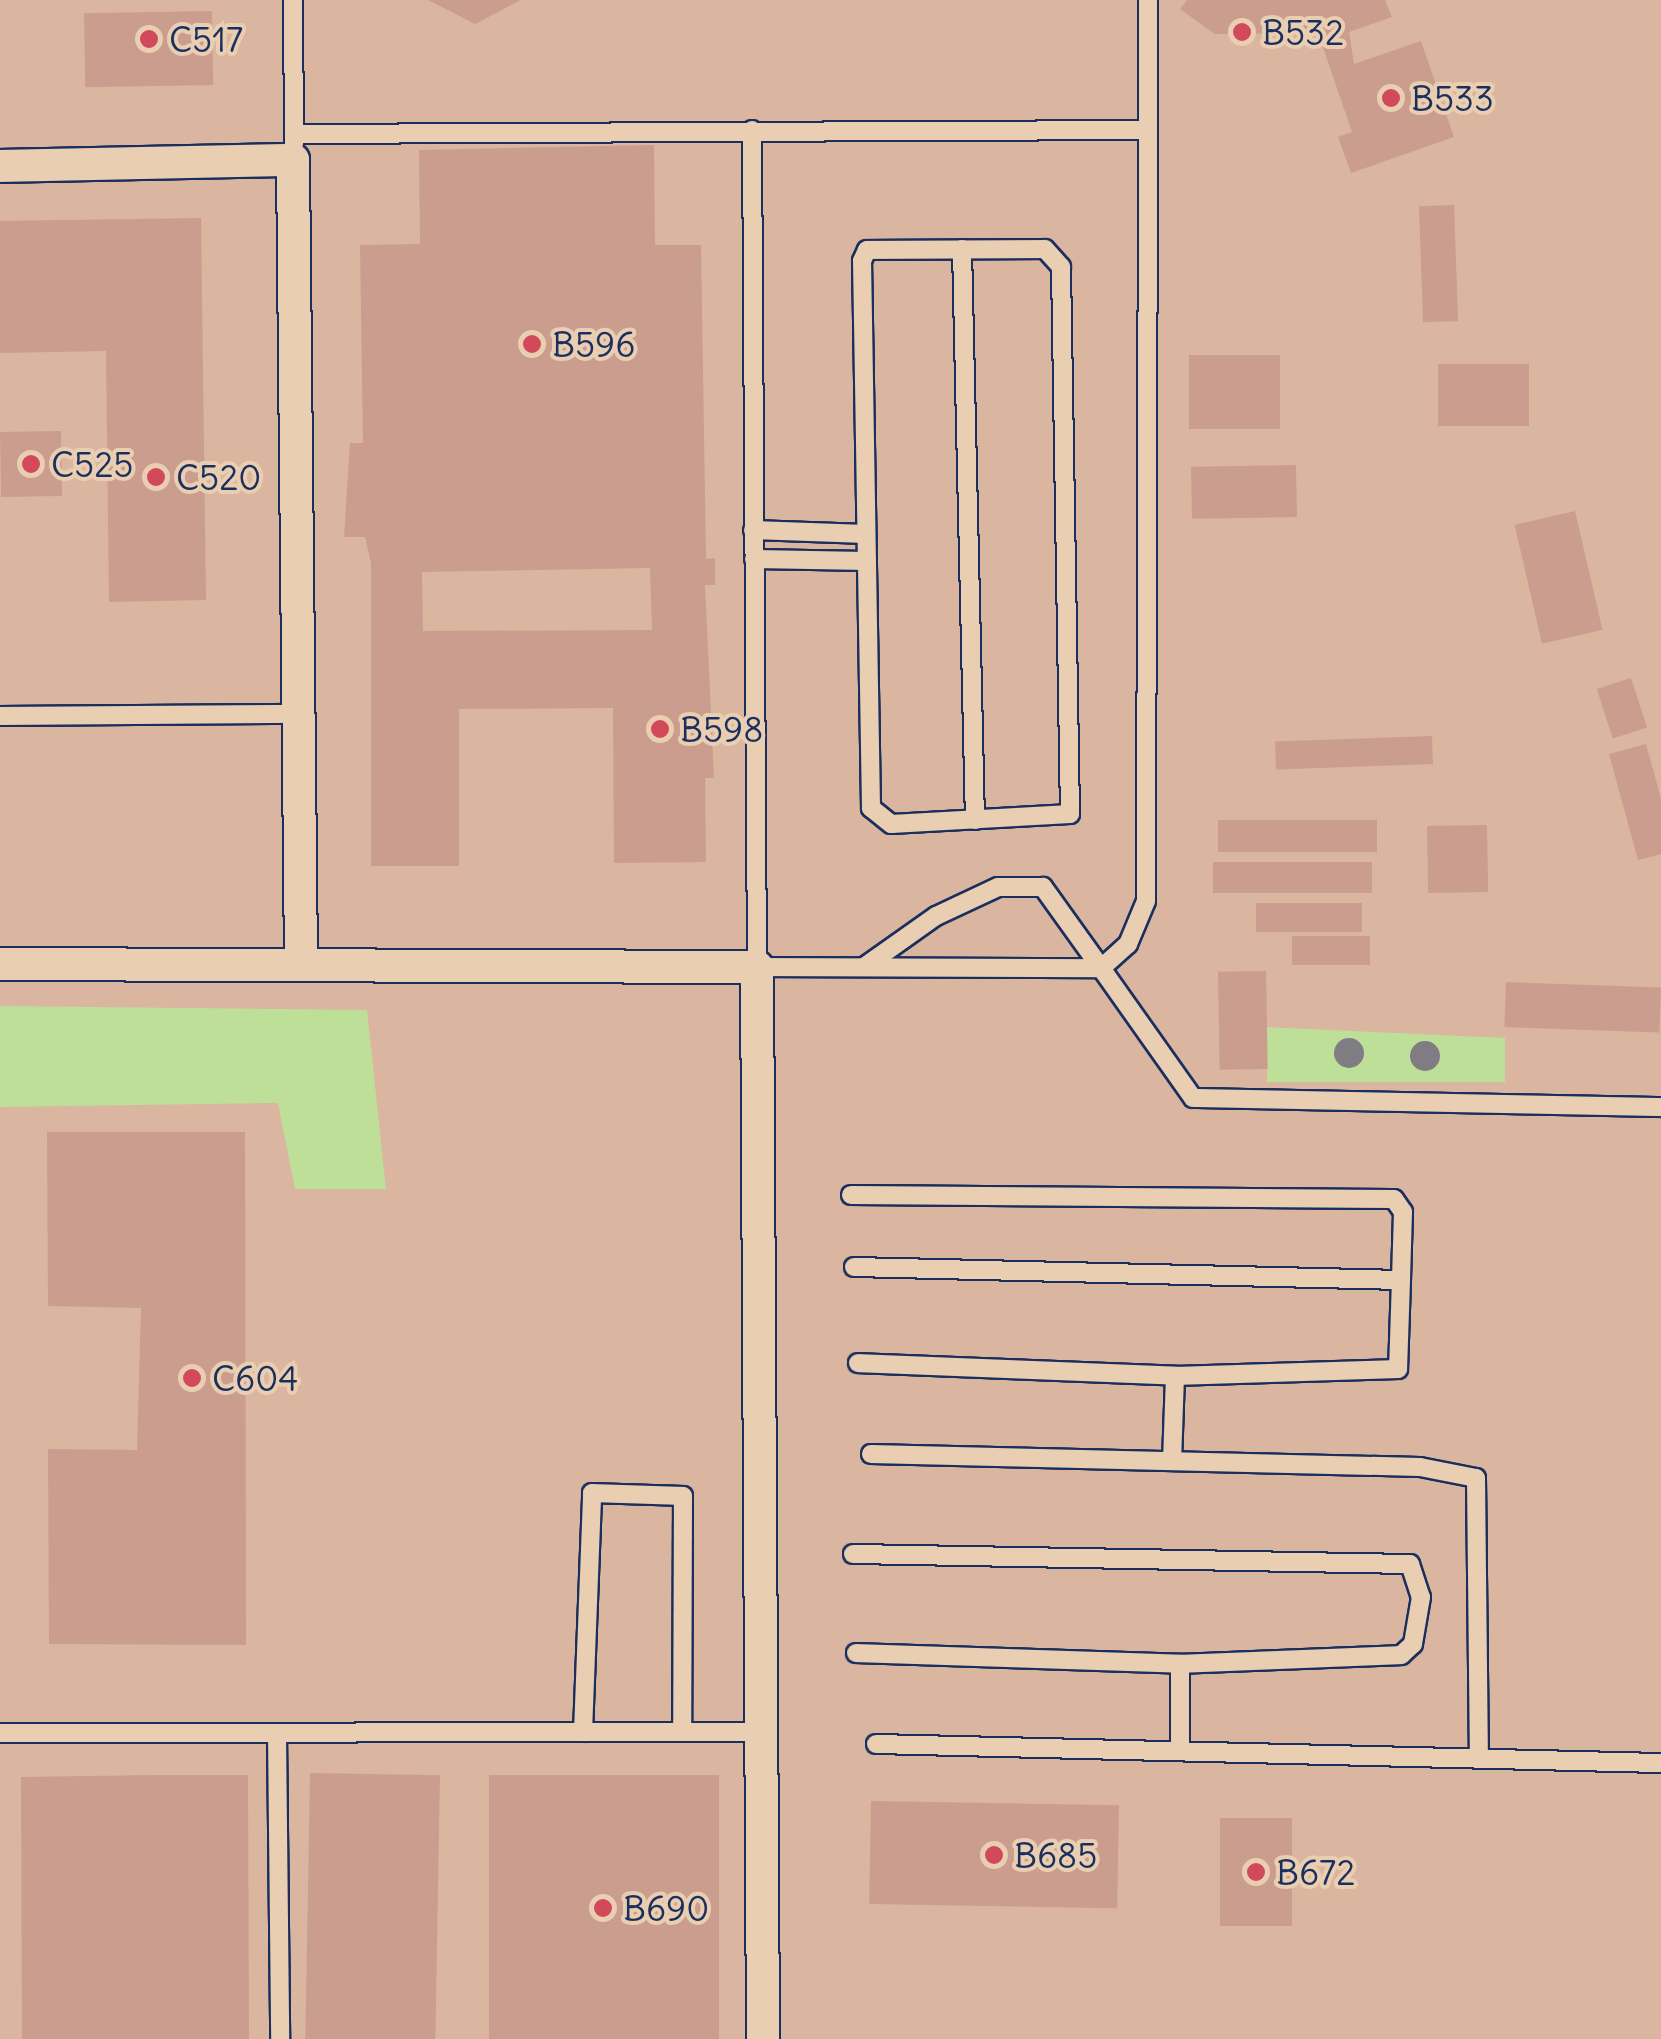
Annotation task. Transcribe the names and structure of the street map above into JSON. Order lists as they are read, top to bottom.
{
  "places": [
    "B532",
    "C517",
    "B533",
    "B596",
    "C525",
    "C520",
    "B598",
    "C604",
    "B685",
    "B672",
    "B690"
  ]
}
